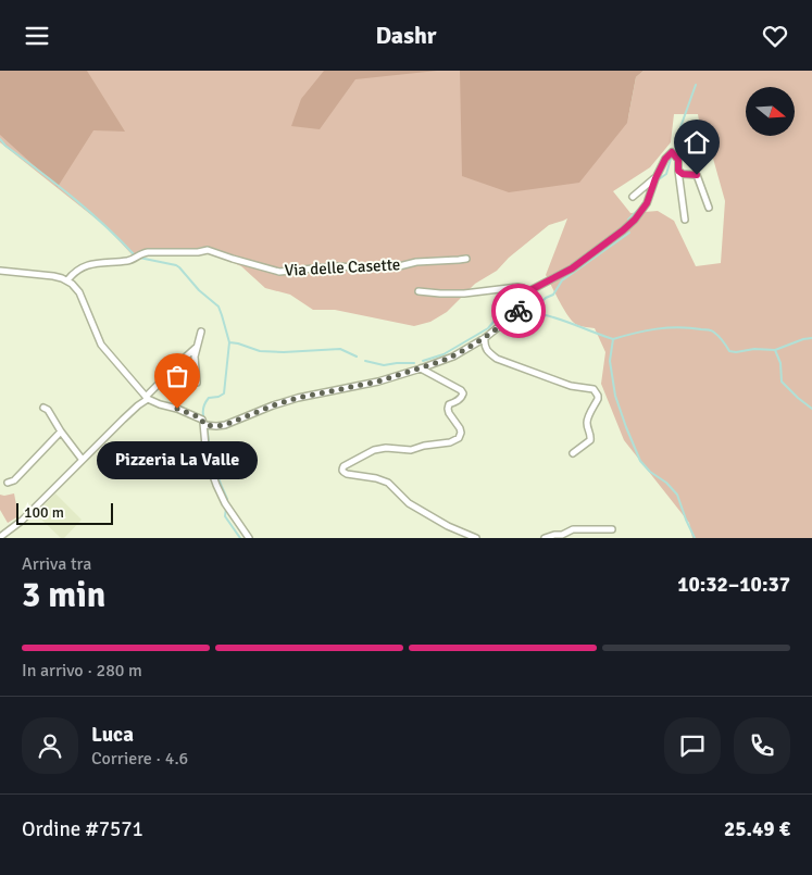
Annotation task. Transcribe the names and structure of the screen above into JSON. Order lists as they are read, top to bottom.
{
  "streets": {
    "street": ["Via delle Casette"]
  },
  "places": ["Pizzeria La Valle"],
  "scale_bar": "100 m",
  "north": "right",
  "page": {
    "header": "Dashr",
    "bubble": "Pizzeria La Valle",
    "scale": "100 m",
    "heading": ["3 min", "Arriva tra", "10:32–10:37"],
    "panel": [
      "Luca",
      "Corriere · 4.6",
      "Ordine #7571",
      "25.49 €"
    ],
    "bar": "In arrivo · 280 m"
  }
}
